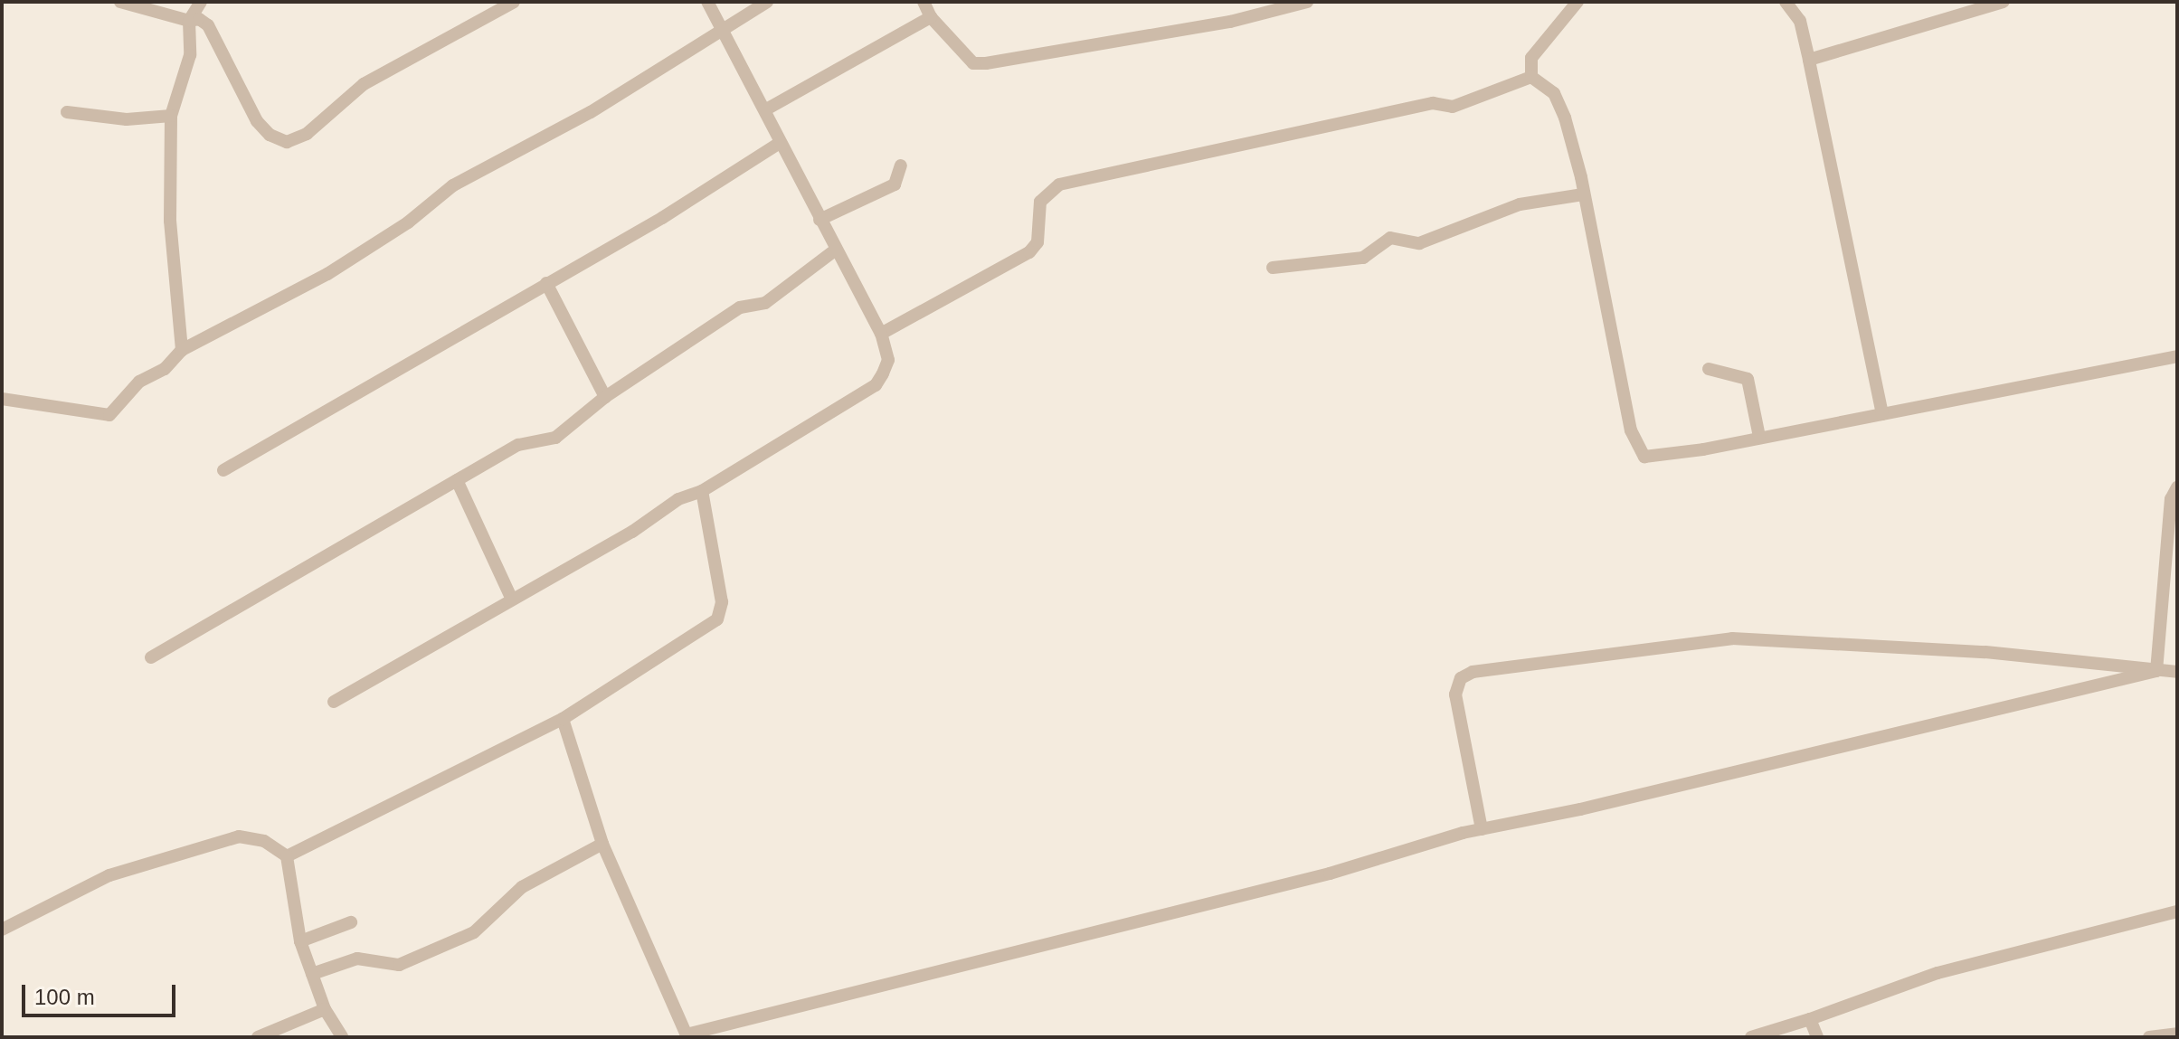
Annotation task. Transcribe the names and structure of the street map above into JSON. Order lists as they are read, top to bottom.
{
  "scale_bar": "100 m"
}
